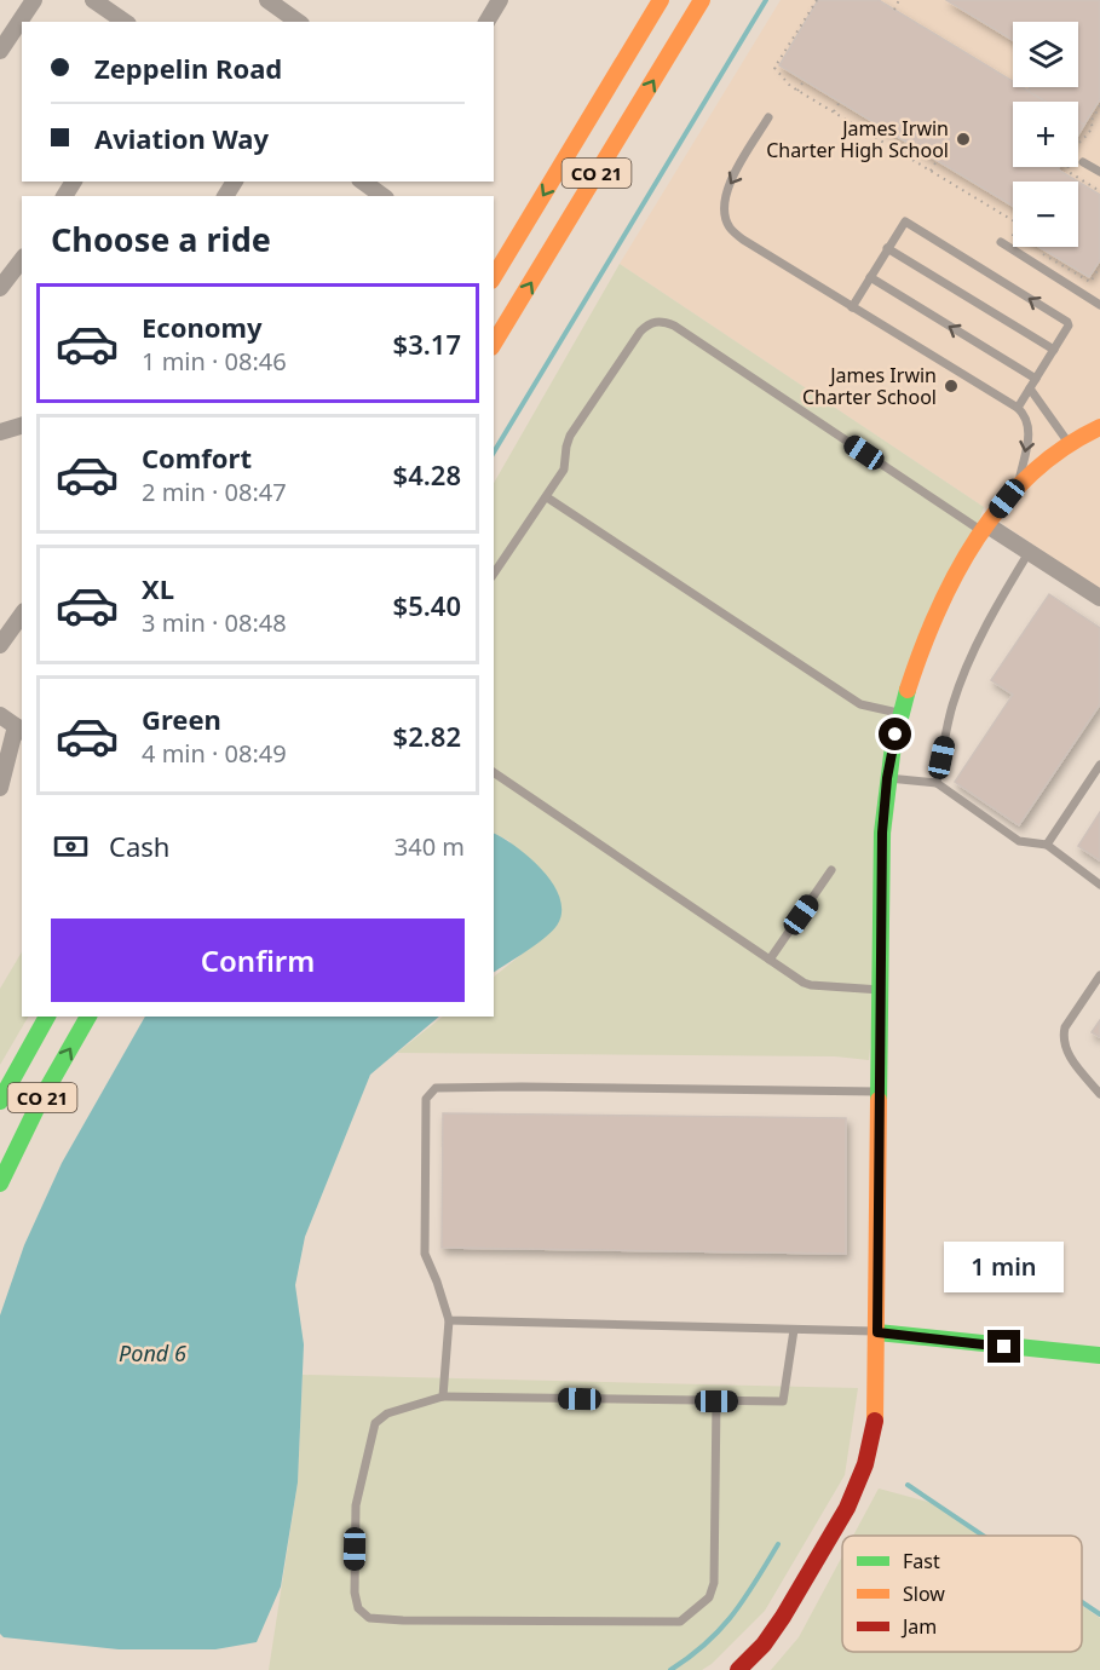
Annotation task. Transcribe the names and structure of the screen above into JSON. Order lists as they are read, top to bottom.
{
  "streets": {
    "main road": ["CO 21"]
  },
  "water": ["Pond 6"],
  "places": ["James Irwin Charter High School", "James Irwin Charter School"],
  "legend": ["Fast", "Slow", "Jam"],
  "page": {
    "map_buttons": ["+", "−"],
    "banner": ["Zeppelin Road", "Aviation Way"],
    "heading": "Choose a ride",
    "list": [
      {
        "name": "Economy",
        "note": "1 min · 08:46",
        "value": "$3.17"
      },
      {
        "name": "Comfort",
        "note": "2 min · 08:47",
        "value": "$4.28"
      },
      {
        "name": "XL",
        "note": "3 min · 08:48",
        "value": "$5.40"
      },
      {
        "name": "Green",
        "note": "4 min · 08:49",
        "value": "$2.82"
      }
    ],
    "pay": ["Cash", "340 m"],
    "buttons": "Confirm",
    "bubble": "1 min"
  }
}
